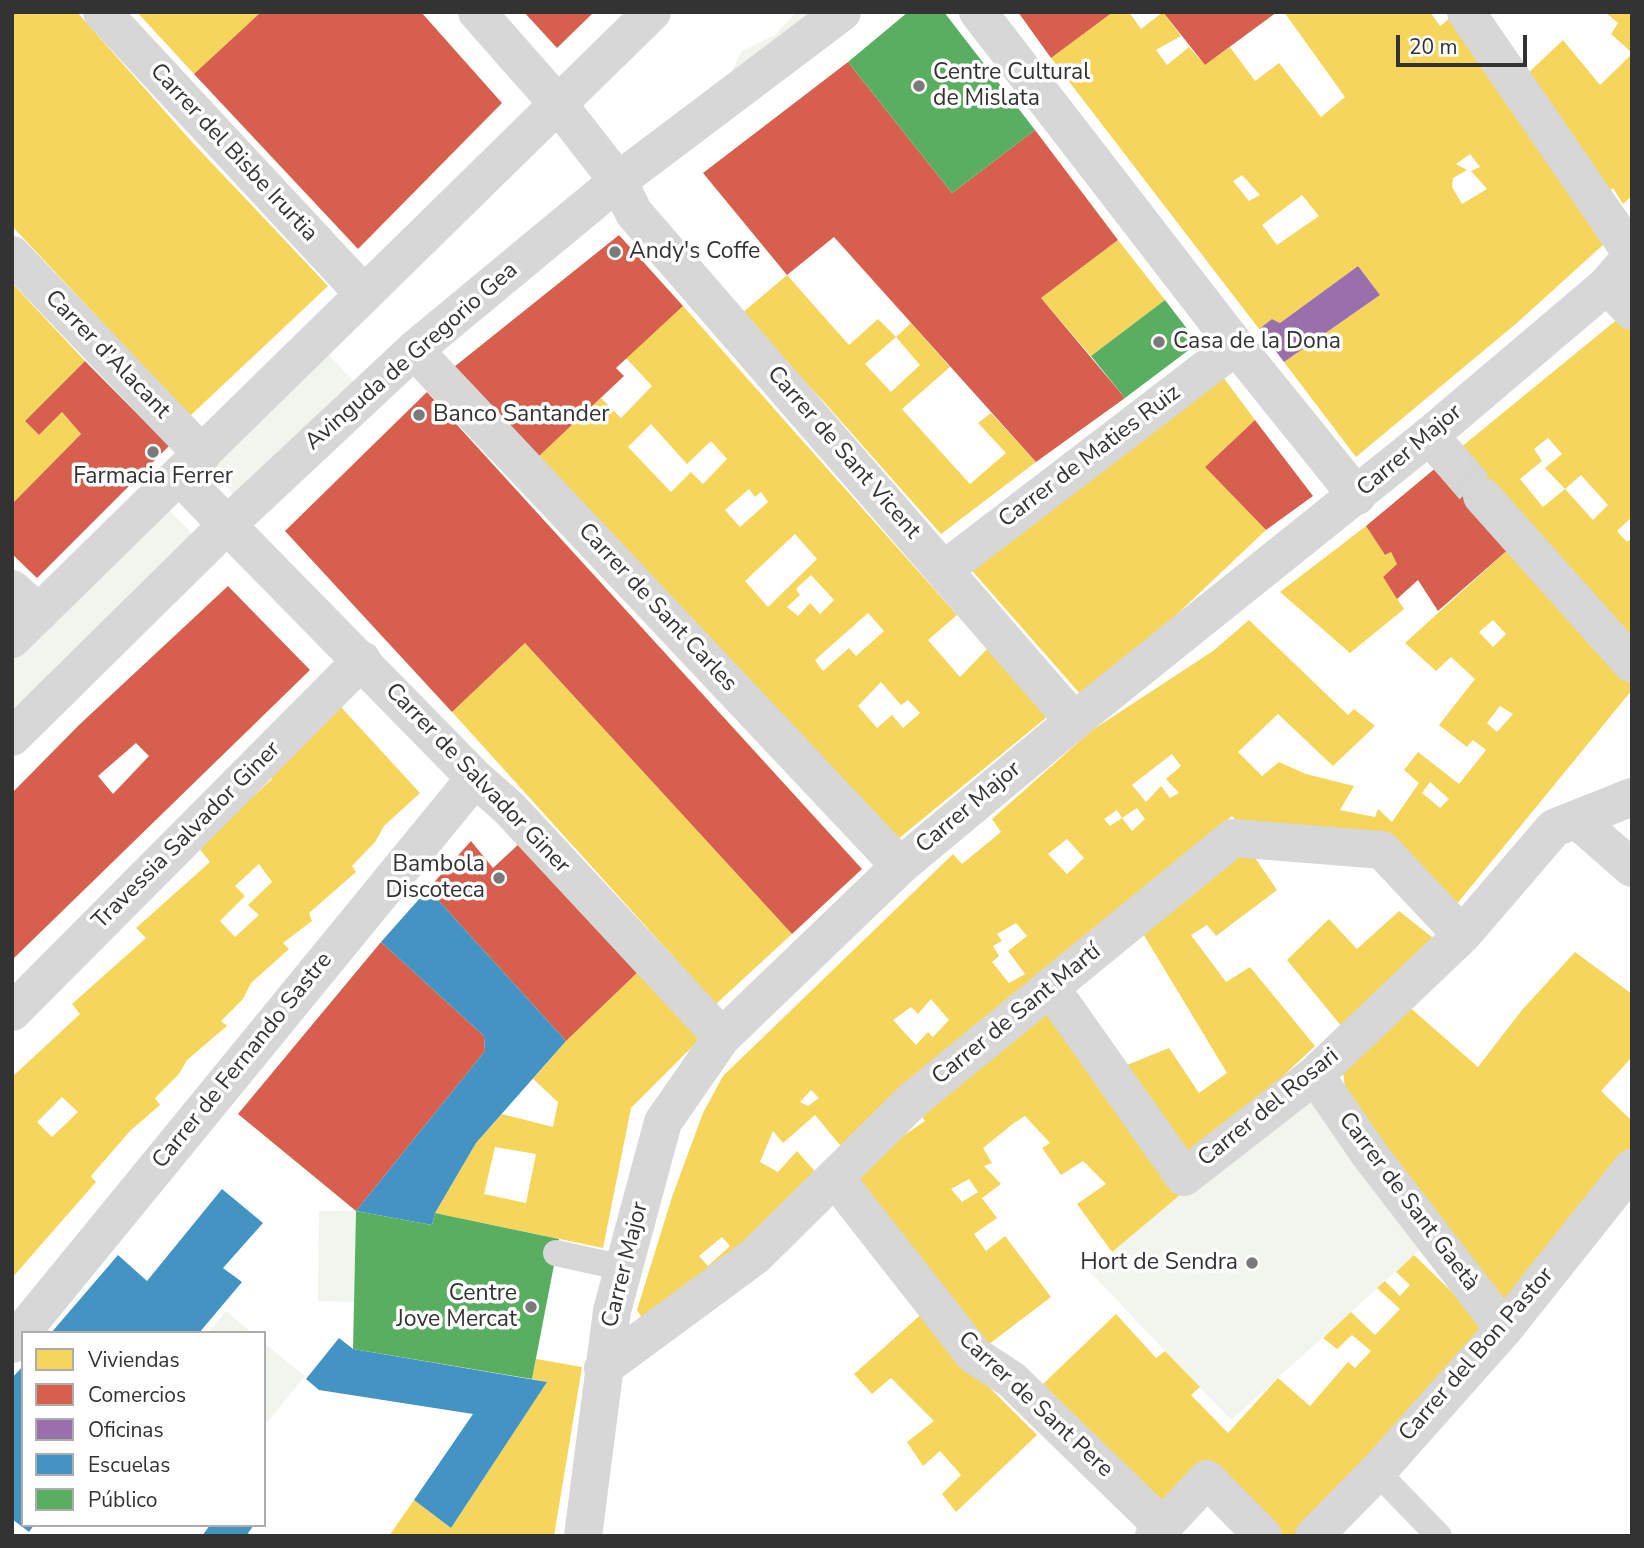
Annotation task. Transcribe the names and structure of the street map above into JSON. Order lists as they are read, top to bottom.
{
  "streets": {
    "street": [
      "Carrer del Bisbe Irurtia",
      "Carrer d'Alacant",
      "Avinguda de Gregorio Gea",
      "Carrer Major",
      "Carrer de Sant Vicent",
      "Carrer de Maties Ruiz",
      "Carrer de Sant Carles",
      "Carrer de Salvador Giner",
      "Travessia Salvador Giner",
      "Carrer de Sant Martí",
      "Carrer de Fernando Sastre",
      "Carrer del Rosari",
      "Carrer de Sant Gaetà",
      "Carrer del Bon Pastor",
      "Carrer de Sant Pere"
    ]
  },
  "crossings": [
    ["Carrer d'Alacant", "Avinguda de Gregorio Gea"],
    ["Carrer d'Alacant", "Carrer de Salvador Giner"],
    ["Avinguda de Gregorio Gea", "Carrer de Sant Vicent"],
    ["Avinguda de Gregorio Gea", "Carrer de Sant Carles"],
    ["Avinguda de Gregorio Gea", "Carrer de Salvador Giner"],
    ["Carrer Major", "Carrer de Sant Vicent"],
    ["Carrer Major", "Carrer de Sant Carles"],
    ["Carrer Major", "Carrer de Salvador Giner"],
    ["Carrer Major", "Carrer de Sant Martí"],
    ["Carrer de Sant Vicent", "Carrer de Maties Ruiz"],
    ["Carrer de Salvador Giner", "Travessia Salvador Giner"],
    ["Carrer de Salvador Giner", "Carrer de Fernando Sastre"],
    ["Carrer de Sant Martí", "Carrer del Rosari"],
    ["Carrer de Sant Martí", "Carrer de Sant Pere"],
    ["Carrer del Rosari", "Carrer de Sant Gaetà"],
    ["Carrer de Sant Gaetà", "Carrer del Bon Pastor"]
  ],
  "places": [
    "Centre Cultural de Mislata",
    "Andy's Coffe",
    "Casa de la Dona",
    "Banco Santander",
    "Farmacia Ferrer",
    "Bambola Discoteca",
    "Hort de Sendra",
    "Centre Jove Mercat"
  ],
  "legend": [
    "Viviendas",
    "Comercios",
    "Oficinas",
    "Escuelas",
    "Público"
  ],
  "scale_bar": "20 m"
}
